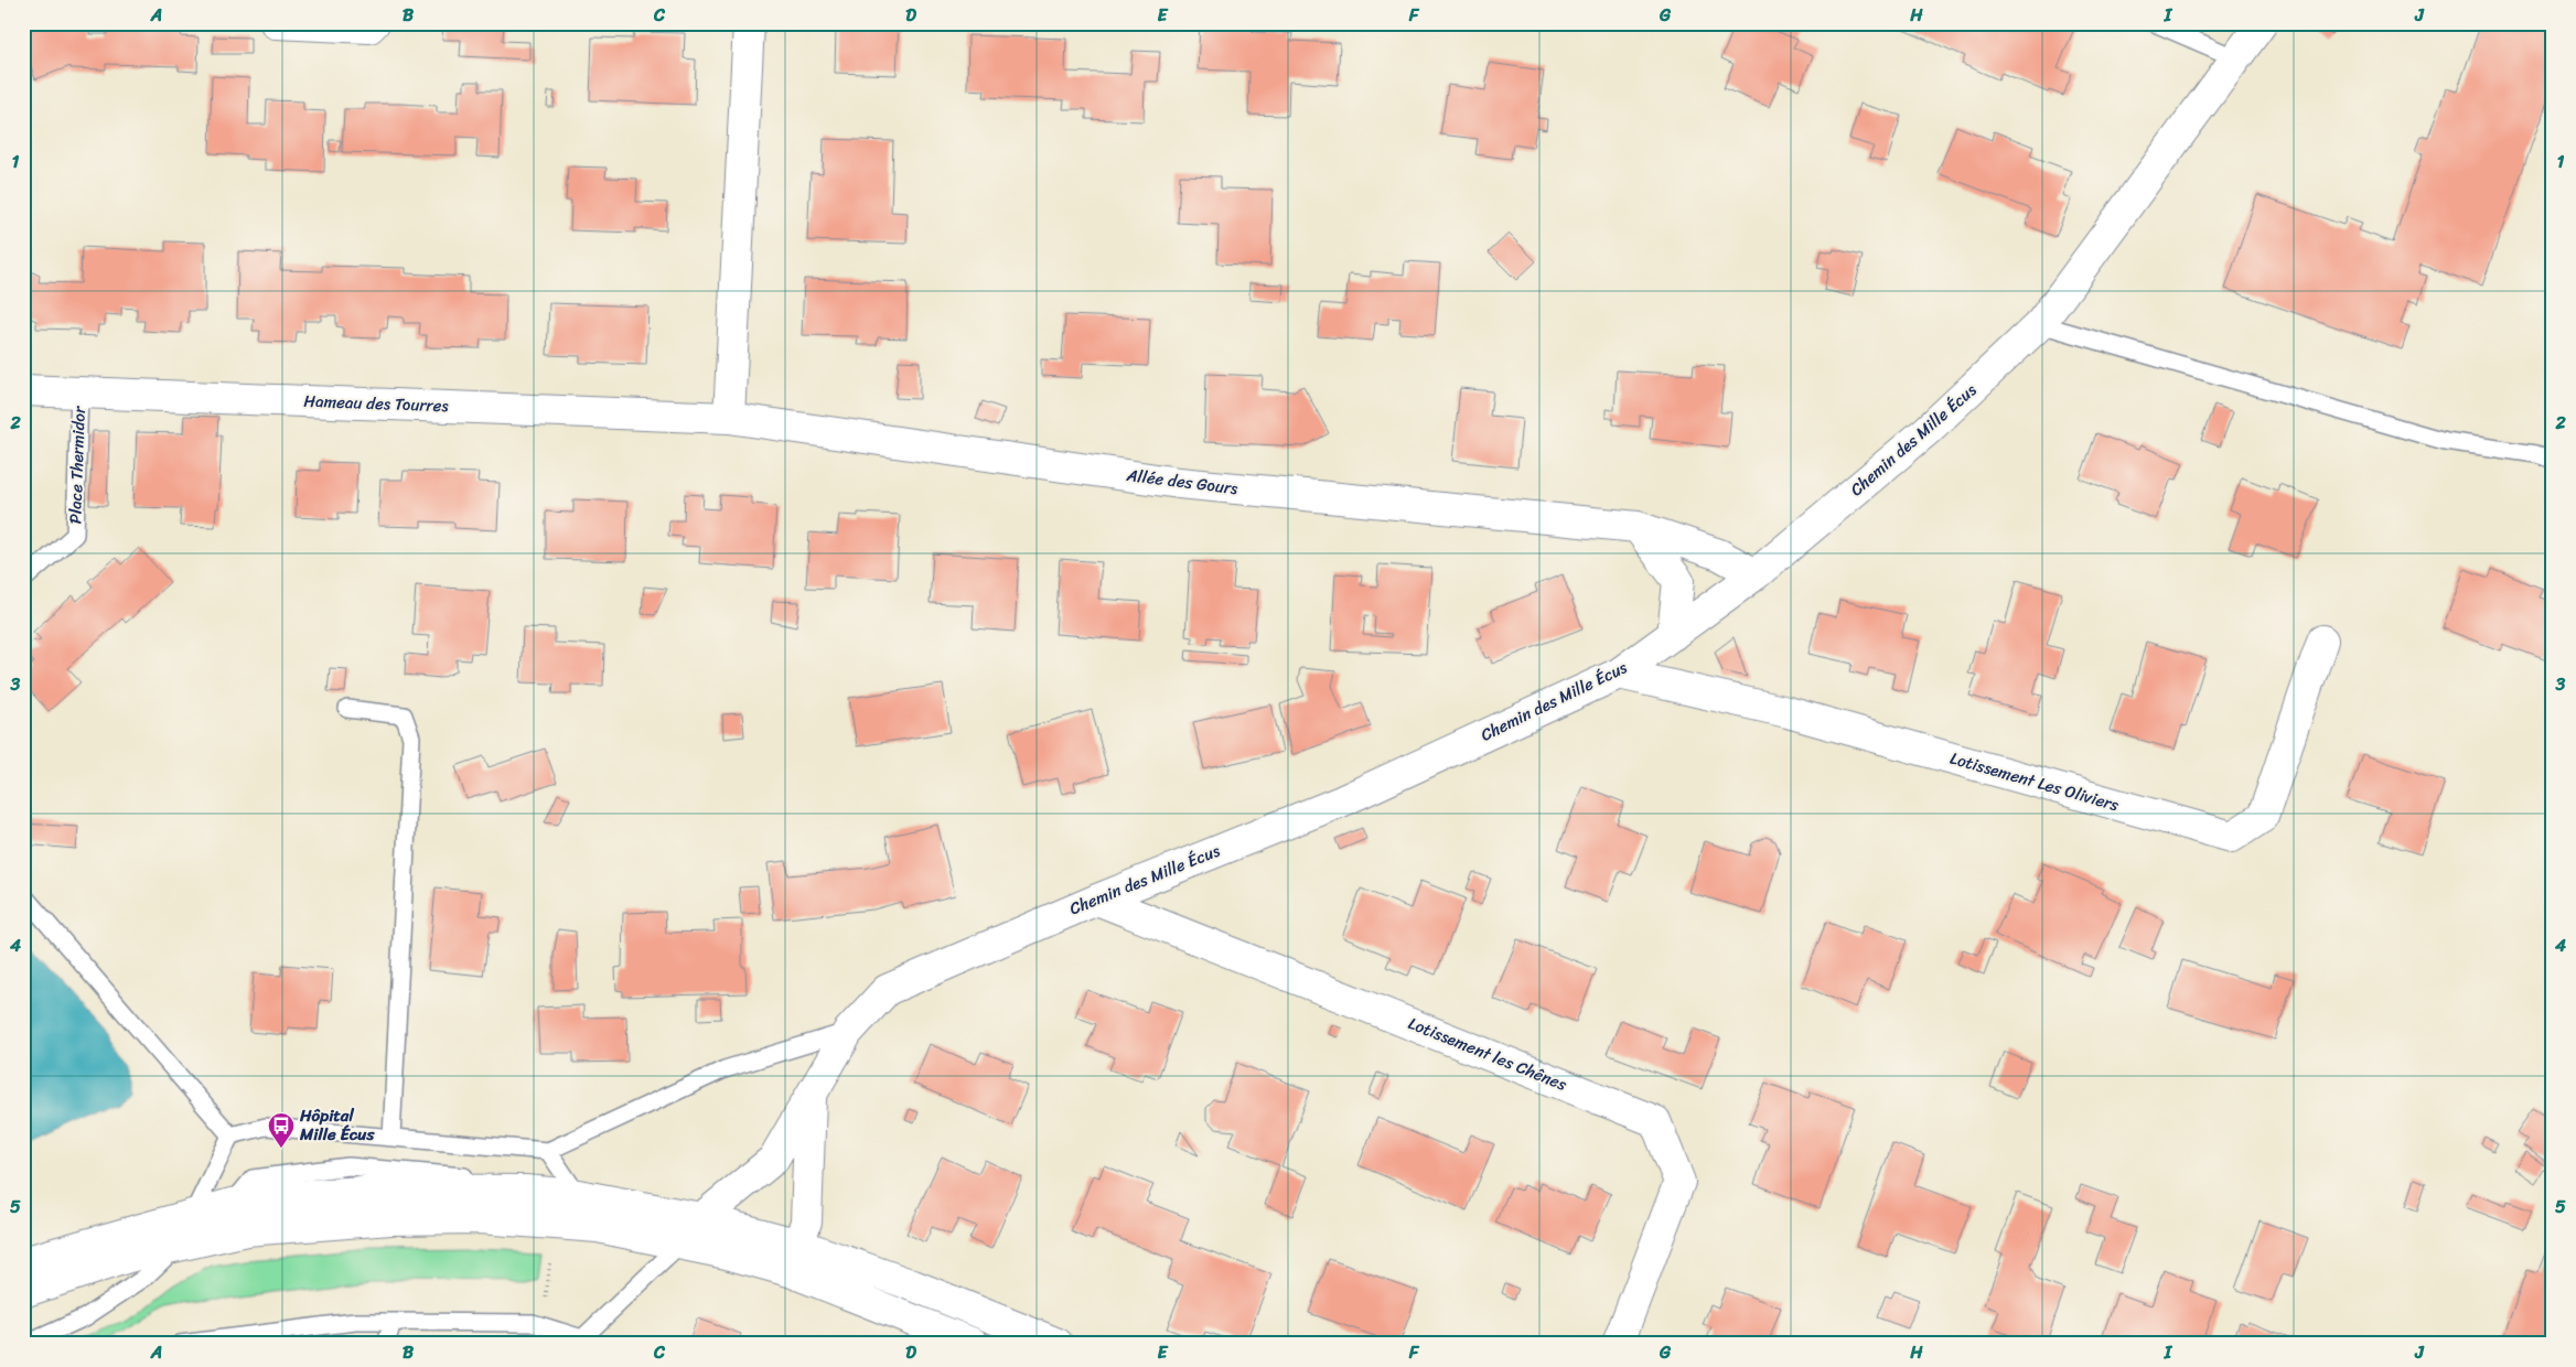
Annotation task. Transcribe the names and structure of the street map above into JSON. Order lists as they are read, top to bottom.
{
  "streets": {
    "street": [
      "Hameau des Tourres",
      "Chemin des Mille Écus",
      "Allée des Gours",
      "Lotissement Les Oliviers",
      "Lotissement les Chênes"
    ],
    "lane": ["Place Thermidor"]
  },
  "crossings": [
    ["Hameau des Tourres", "Place Thermidor"],
    ["Hameau des Tourres", "Allée des Gours"],
    ["Chemin des Mille Écus", "Allée des Gours"],
    ["Chemin des Mille Écus", "Lotissement Les Oliviers"],
    ["Chemin des Mille Écus", "Lotissement les Chênes"]
  ],
  "places": {
    "bus stop": ["Hôpital Mille Écus"]
  },
  "grid": {
    "columns": [
      "A",
      "B",
      "C",
      "D",
      "E",
      "F",
      "G",
      "H",
      "I",
      "J"
    ],
    "rows": [
      "1",
      "2",
      "3",
      "4",
      "5"
    ]
  }
}
